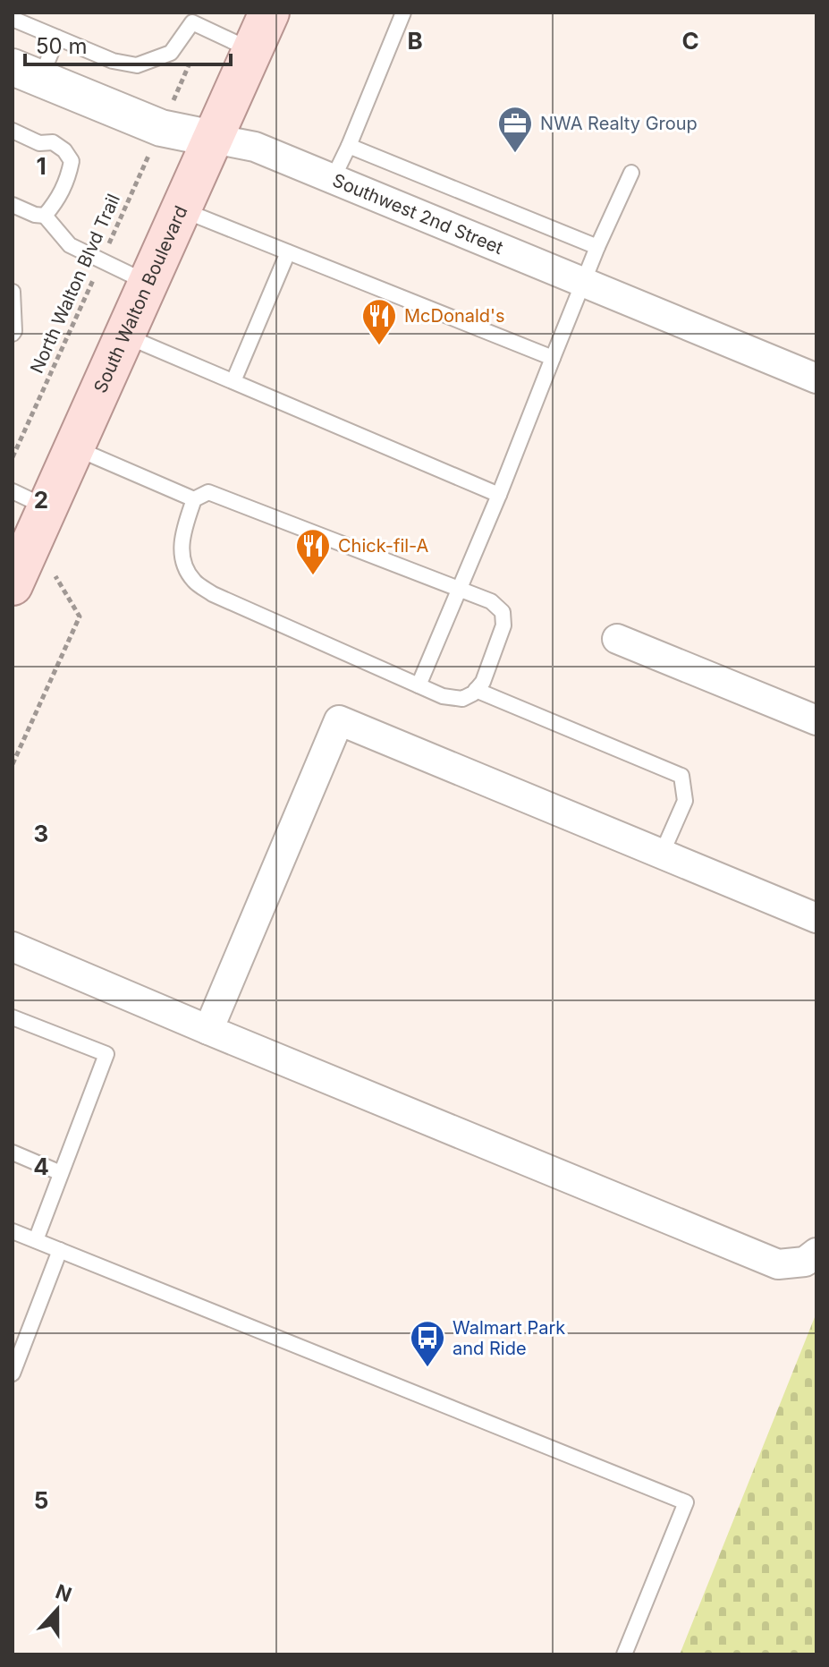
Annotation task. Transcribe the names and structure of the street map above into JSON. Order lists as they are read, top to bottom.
{
  "streets": {
    "main road": ["South Walton Boulevard"],
    "street": ["Southwest 2nd Street"],
    "path": ["North Walton Blvd Trail"]
  },
  "crossings": [
    ["Southwest 2nd Street", "South Walton Boulevard"]
  ],
  "places": {
    "office": ["NWA Realty Group"],
    "restaurant": ["McDonald's", "Chick-fil-A"],
    "bus stop": ["Walmart Park and Ride"]
  },
  "scale_bar": "50 m",
  "north": "top",
  "grid": {
    "columns": ["B", "C"],
    "rows": [
      "1",
      "2",
      "3",
      "4",
      "5"
    ]
  }
}
